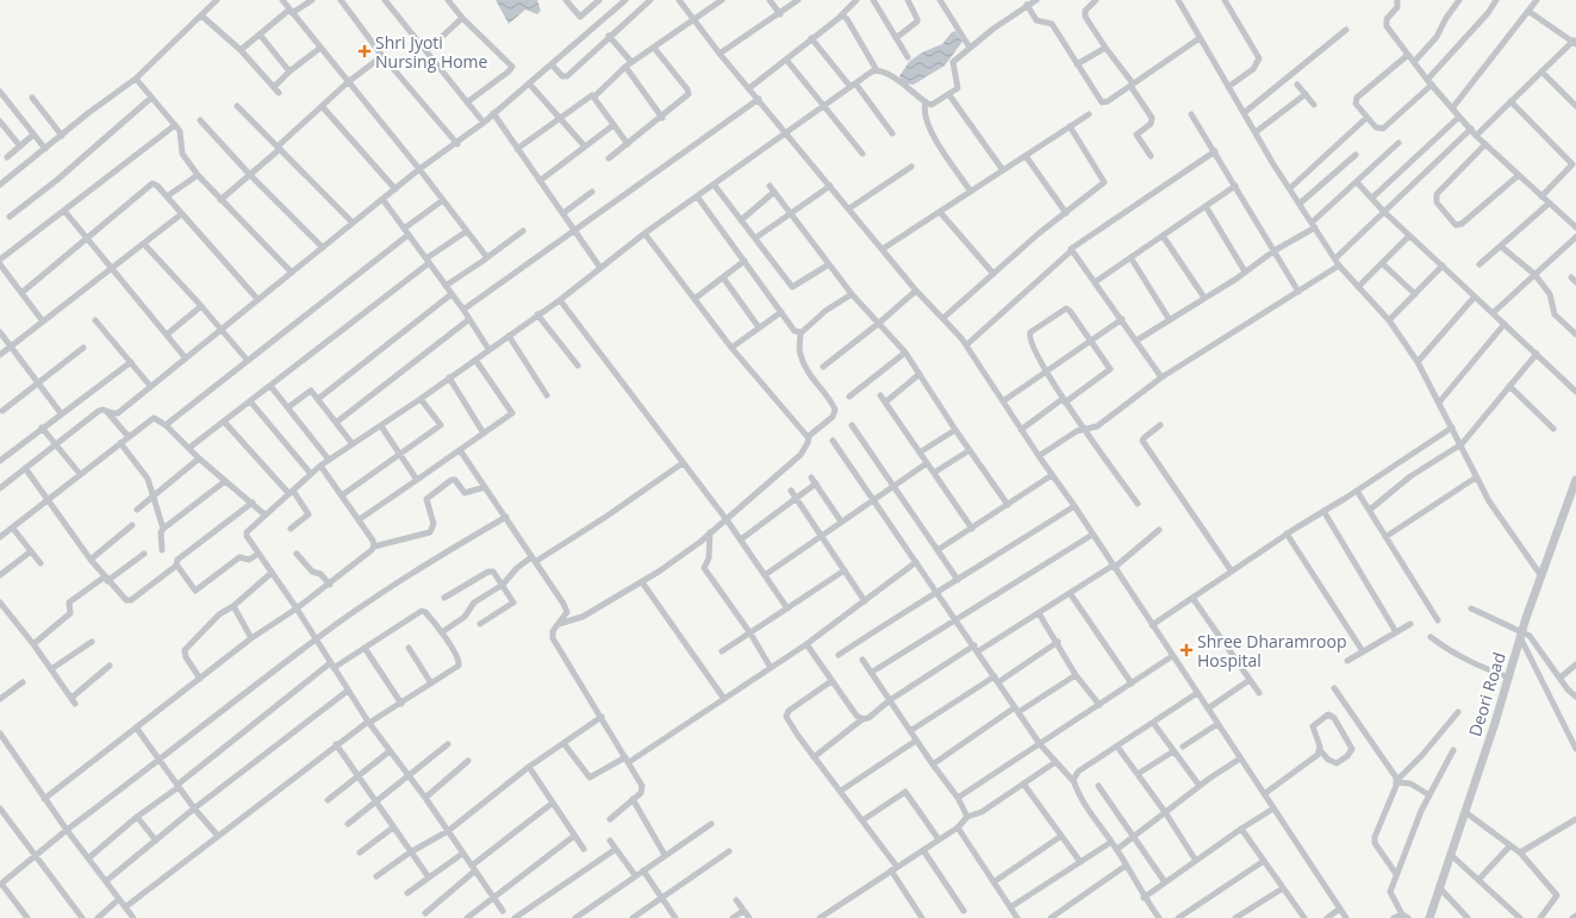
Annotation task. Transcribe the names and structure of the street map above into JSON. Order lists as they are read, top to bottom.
{
  "streets": {
    "street": ["Deori Road"]
  },
  "places": {
    "health": ["Shri Jyoti Nursing Home", "Shree Dharamroop Hospital"]
  }
}
